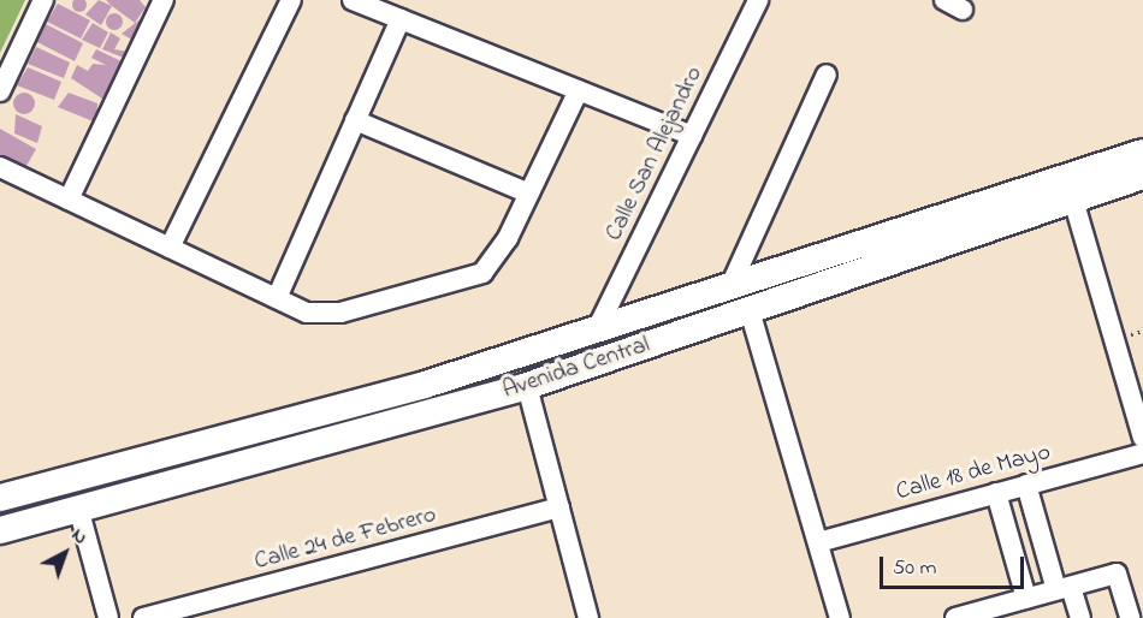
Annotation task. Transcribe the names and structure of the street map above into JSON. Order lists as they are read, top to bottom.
{
  "streets": {
    "main road": ["Avenida Central"],
    "street": ["Calle San Alejandro", "Calle 18 de Mayo", "Calle 24 de Febrero"]
  },
  "crossings": [
    ["Calle San Alejandro", "Avenida Central"]
  ],
  "scale_bar": "50 m",
  "north": "top right"
}
